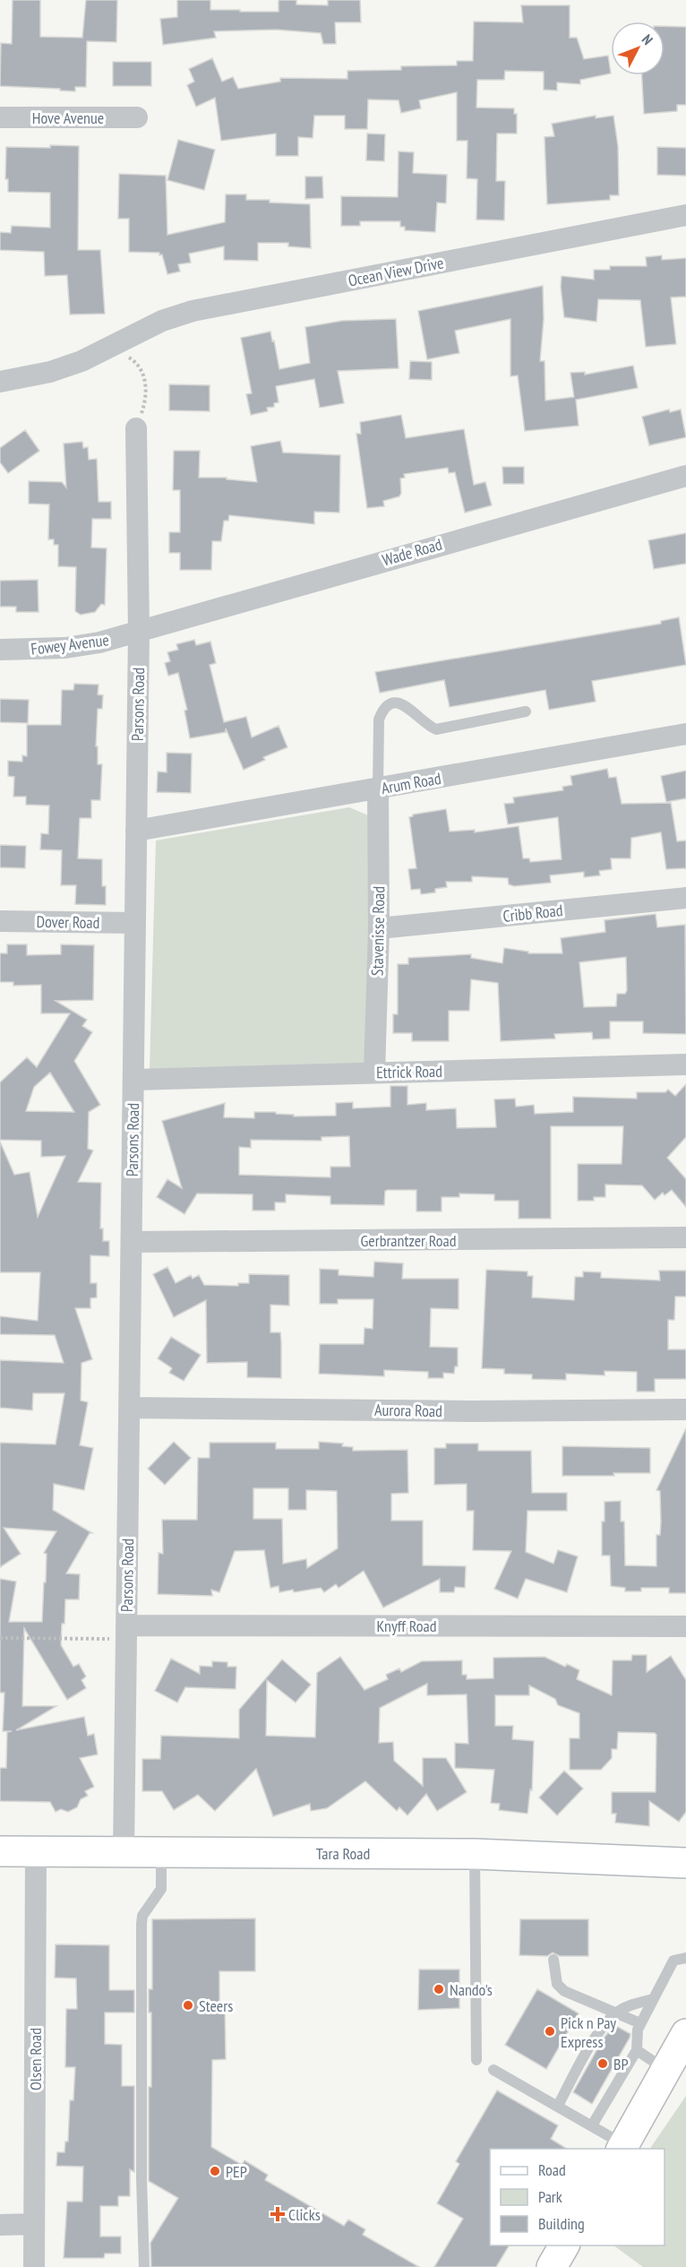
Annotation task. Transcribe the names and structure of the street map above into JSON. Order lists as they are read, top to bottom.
{
  "streets": {
    "street": [
      "Hove Avenue",
      "Ocean View Drive",
      "Wade Road",
      "Fowey Avenue",
      "Parsons Road",
      "Arum Road",
      "Cribb Road",
      "Dover Road",
      "Stavenisse Road",
      "Ettrick Road",
      "Gerbrantzer Road",
      "Aurora Road",
      "Knyff Road",
      "Tara Road",
      "Olsen Road"
    ]
  },
  "crossings": [
    ["Wade Road", "Fowey Avenue"],
    ["Wade Road", "Parsons Road"],
    ["Fowey Avenue", "Parsons Road"],
    ["Parsons Road", "Arum Road"],
    ["Parsons Road", "Dover Road"],
    ["Parsons Road", "Ettrick Road"],
    ["Parsons Road", "Gerbrantzer Road"],
    ["Parsons Road", "Aurora Road"],
    ["Parsons Road", "Knyff Road"],
    ["Parsons Road", "Tara Road"],
    ["Arum Road", "Stavenisse Road"],
    ["Cribb Road", "Stavenisse Road"],
    ["Stavenisse Road", "Ettrick Road"],
    ["Tara Road", "Olsen Road"]
  ],
  "places": {
    "other": [
      "Nando's",
      "Steers",
      "Pick n Pay Express",
      "BP",
      "PEP"
    ],
    "health": ["Clicks"]
  },
  "legend": ["Road", "Park", "Building"],
  "north": "top right"
}
